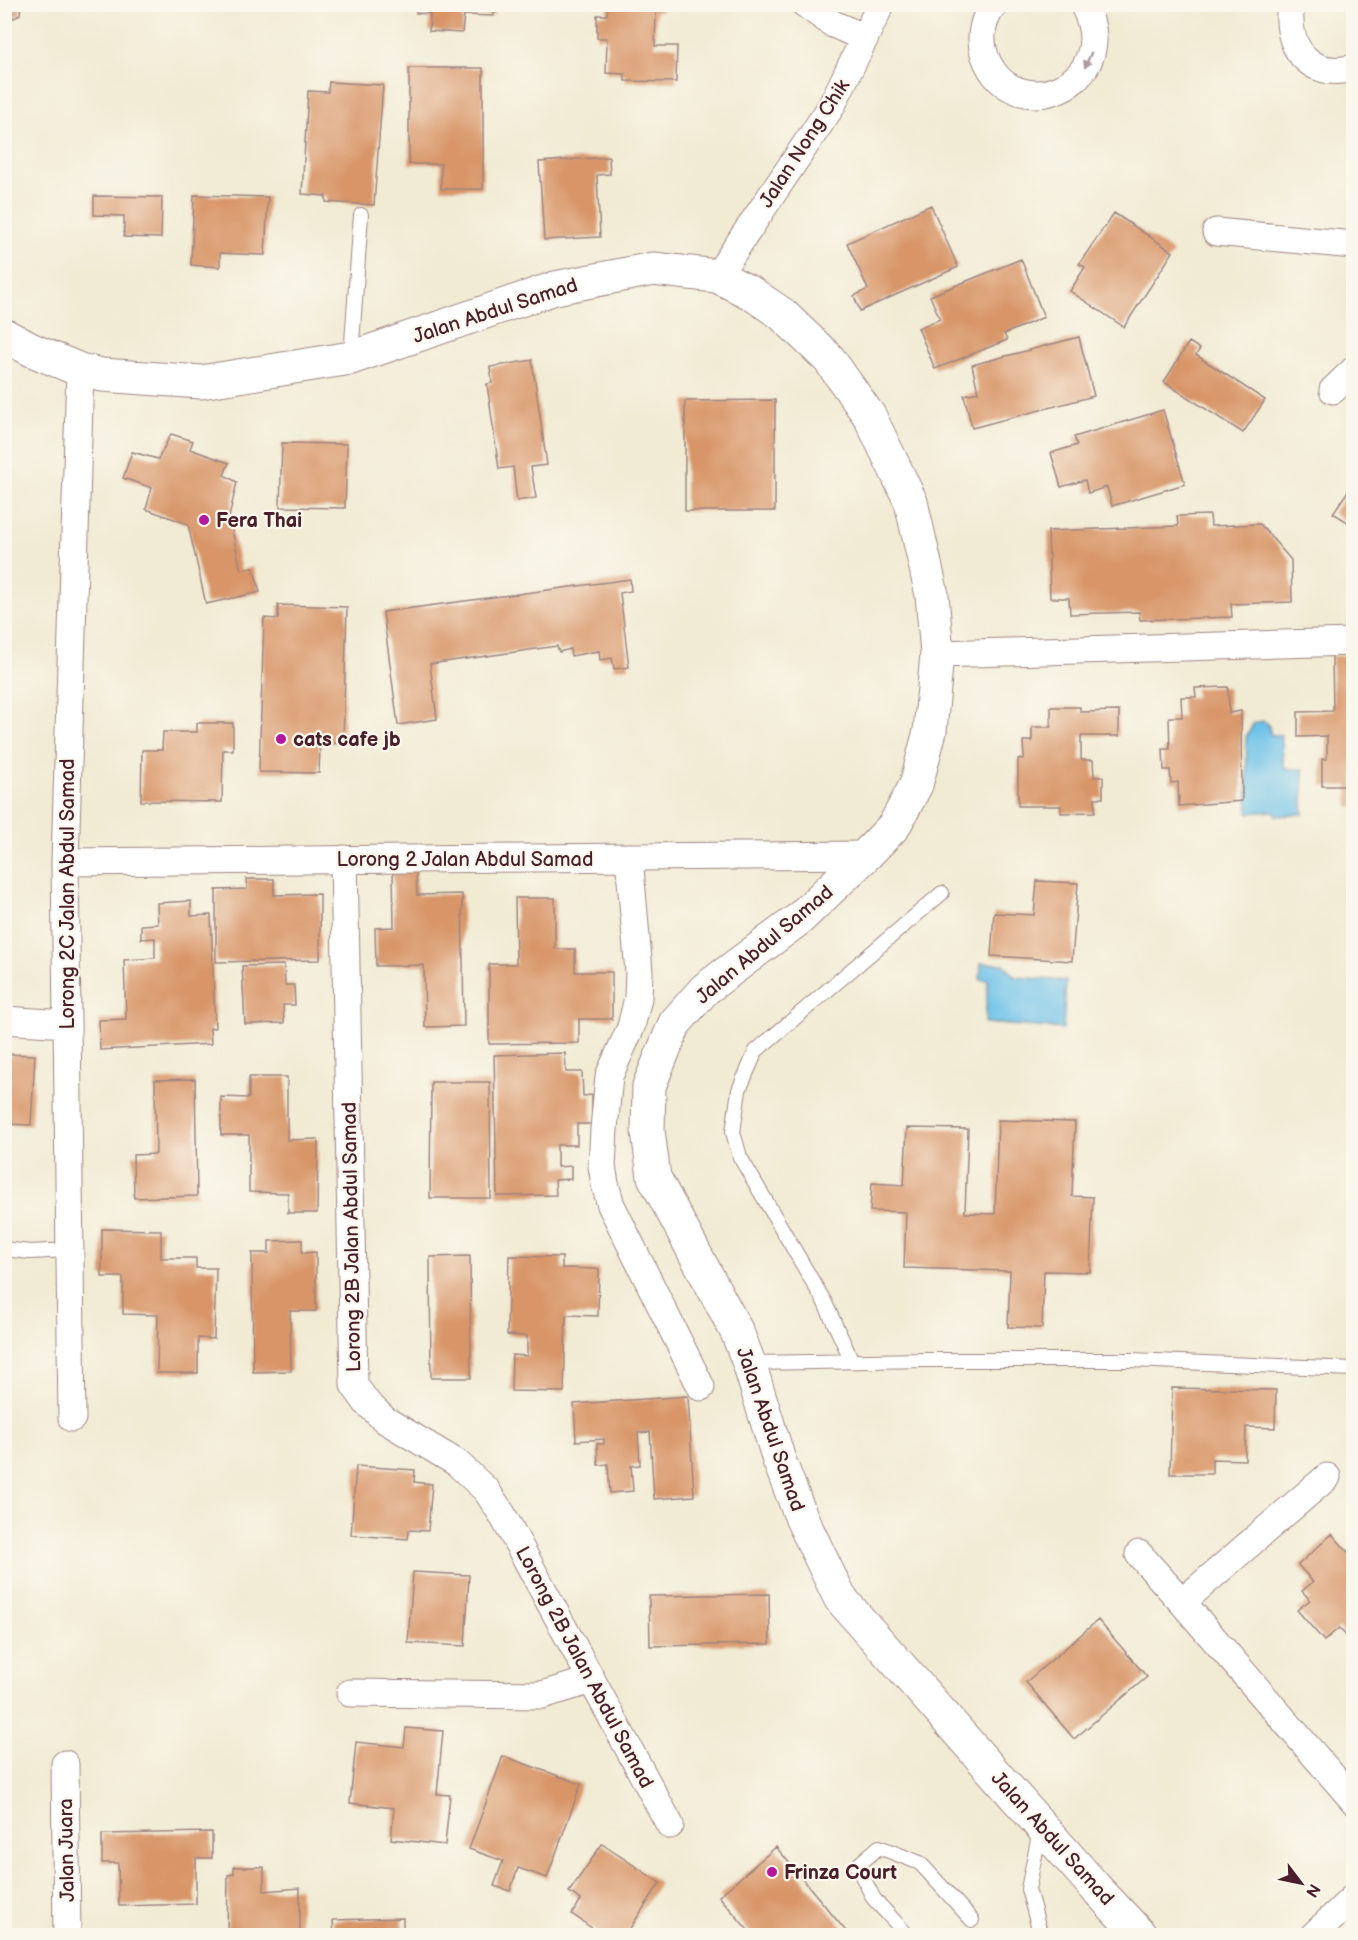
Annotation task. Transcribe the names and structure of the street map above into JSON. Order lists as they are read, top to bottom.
{
  "streets": {
    "street": [
      "Jalan Nong Chik",
      "Jalan Abdul Samad",
      "Lorong 2 Jalan Abdul Samad",
      "Lorong 2C Jalan Abdul Samad",
      "Lorong 2B Jalan Abdul Samad",
      "Jalan Juara"
    ]
  },
  "crossings": [
    ["Jalan Nong Chik", "Jalan Abdul Samad"],
    ["Jalan Abdul Samad", "Lorong 2 Jalan Abdul Samad"],
    ["Jalan Abdul Samad", "Lorong 2C Jalan Abdul Samad"],
    ["Lorong 2 Jalan Abdul Samad", "Lorong 2C Jalan Abdul Samad"],
    ["Lorong 2 Jalan Abdul Samad", "Lorong 2B Jalan Abdul Samad"]
  ],
  "places": ["Fera Thai", "cats cafe jb", "Frinza Court"],
  "north": "bottom right"
}
